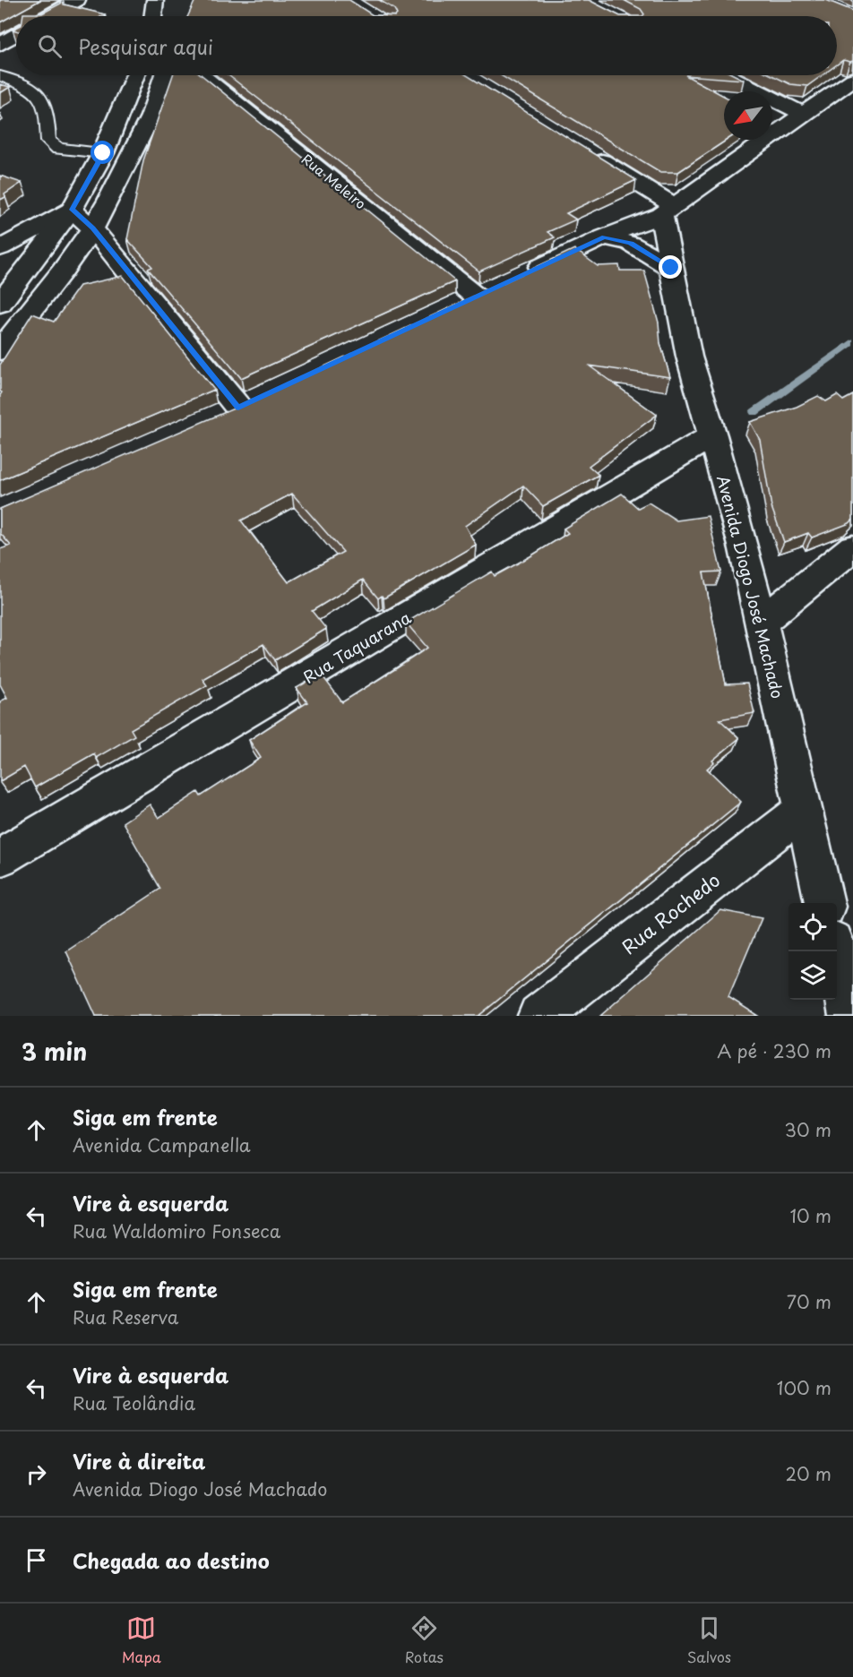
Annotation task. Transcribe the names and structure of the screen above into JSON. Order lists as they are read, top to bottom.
{
  "streets": {
    "street": [
      "Rua Meleiro",
      "Avenida Diogo José Machado",
      "Rua Taquarana",
      "Rua Rochedo"
    ]
  },
  "crossings": [
    ["Avenida Diogo José Machado", "Rua Taquarana"],
    ["Avenida Diogo José Machado", "Rua Rochedo"]
  ],
  "north": "bottom left",
  "page": {
    "search": "Pesquisar aqui",
    "heading": ["3 min", "A pé · 230 m"],
    "list": [
      ["Siga em frente", "Avenida Campanella", "30 m"],
      ["Vire à esquerda", "Rua Waldomiro Fonseca", "10 m"],
      ["Siga em frente", "Rua Reserva", "70 m"],
      ["Vire à esquerda", "Rua Teolândia", "100 m"],
      ["Vire à direita", "Avenida Diogo José Machado", "20 m"],
      "Chegada ao destino"
    ],
    "nav": ["Mapa", "Rotas", "Salvos"]
  }
}
